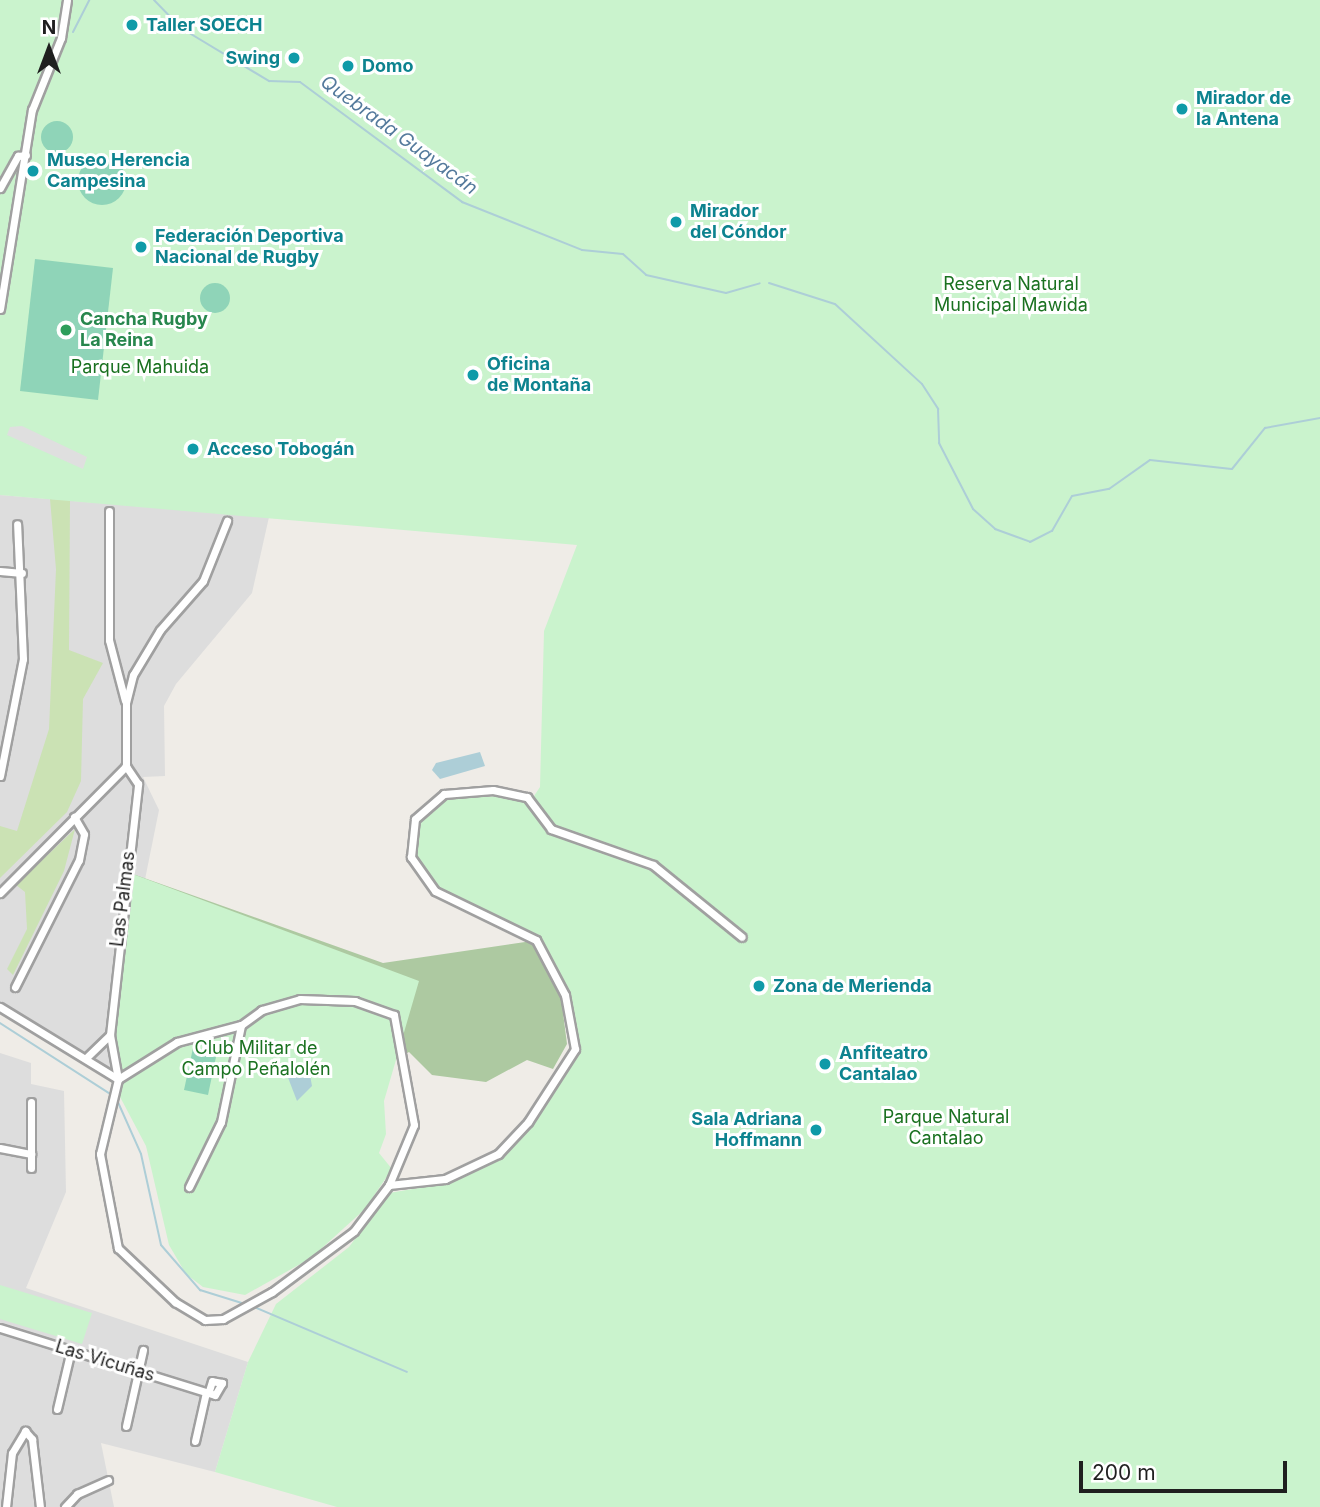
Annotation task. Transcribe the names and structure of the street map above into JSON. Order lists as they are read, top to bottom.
{
  "streets": {
    "street": ["Las Palmas", "Las Vicuñas"]
  },
  "water": ["Quebrada Guayacán"],
  "parks": [
    "Reserva Natural Municipal Mawida",
    "Parque Mahuida",
    "Club Militar de Campo Peñalolén",
    "Parque Natural Cantalao"
  ],
  "places": [
    "Taller SOECH",
    "Swing",
    "Domo",
    "Mirador de la Antena",
    "Museo Herencia Campesina",
    "Mirador del Cóndor",
    "Federación Deportiva Nacional de Rugby",
    "Cancha Rugby La Reina",
    "Oficina de Montaña",
    "Acceso Tobogán",
    "Zona de Merienda",
    "Anfiteatro Cantalao",
    "Sala Adriana Hoffmann"
  ],
  "scale_bar": "200 m",
  "north": "top"
}
